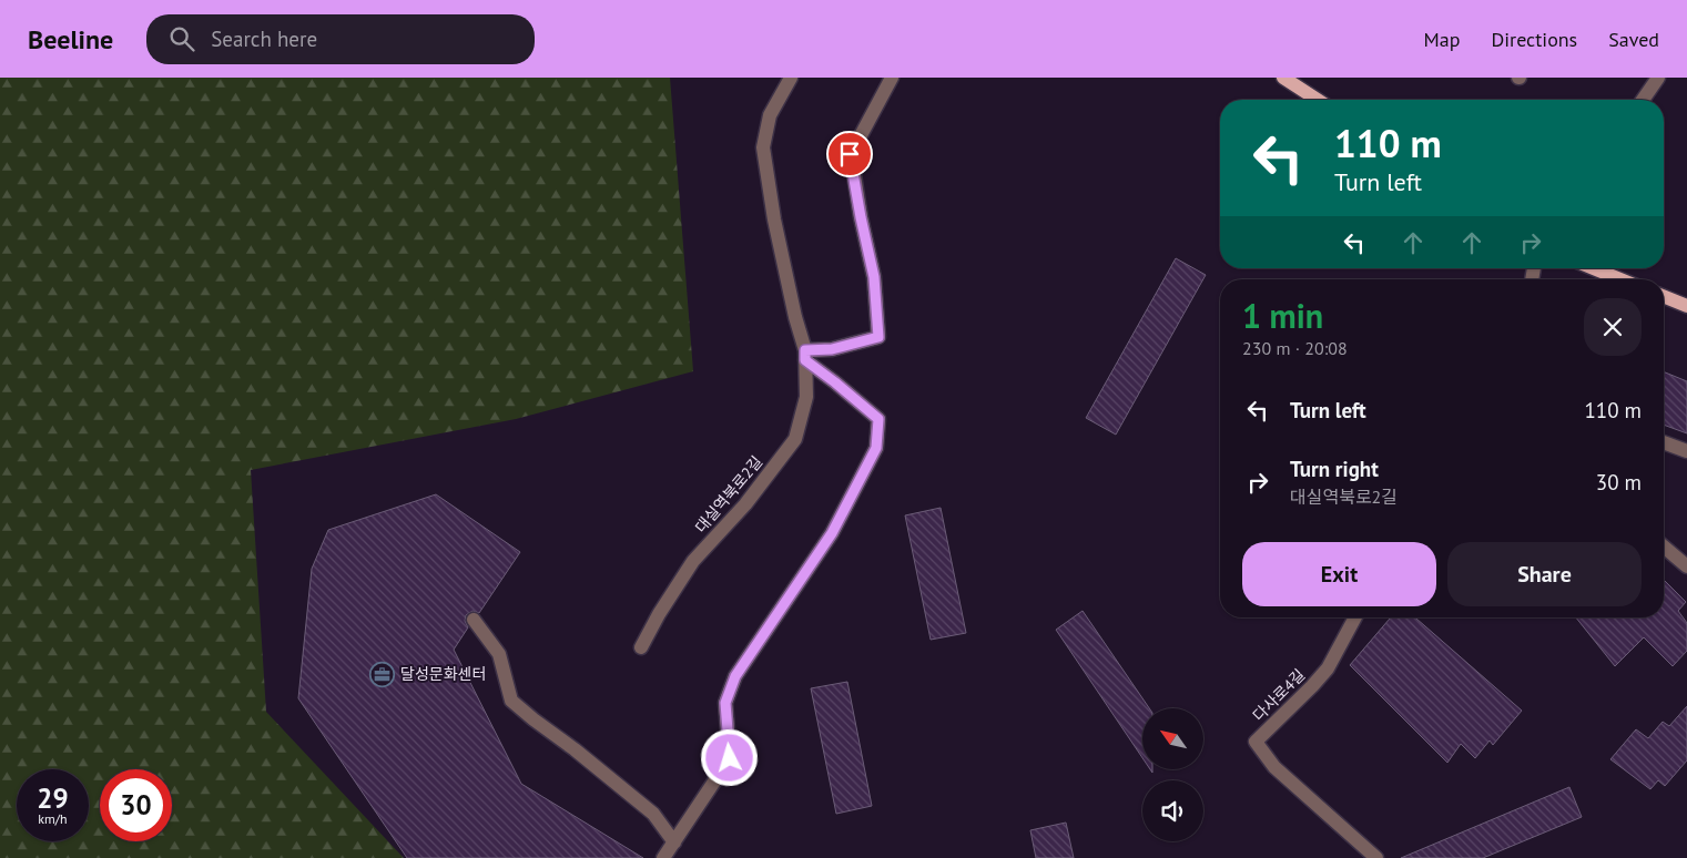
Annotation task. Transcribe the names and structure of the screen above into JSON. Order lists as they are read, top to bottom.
{
  "streets": {
    "street": ["대실역북로2길", "다사로4길"]
  },
  "places": {
    "office": ["달성문화센터"]
  },
  "north": "top left",
  "page": {
    "header": "Beeline",
    "search": "Search here",
    "nav": ["Map", "Directions", "Saved"],
    "turn": ["110 m", "Turn left"],
    "heading": ["1 min", "230 m · 20:08"],
    "list": [
      {
        "name": "Turn left",
        "value": "110 m"
      },
      {
        "name": "Turn right",
        "note": "대실역북로2길",
        "value": "30 m"
      }
    ],
    "buttons": ["Exit", "Share"],
    "speed": "29 km/h",
    "limit": "30"
  }
}
